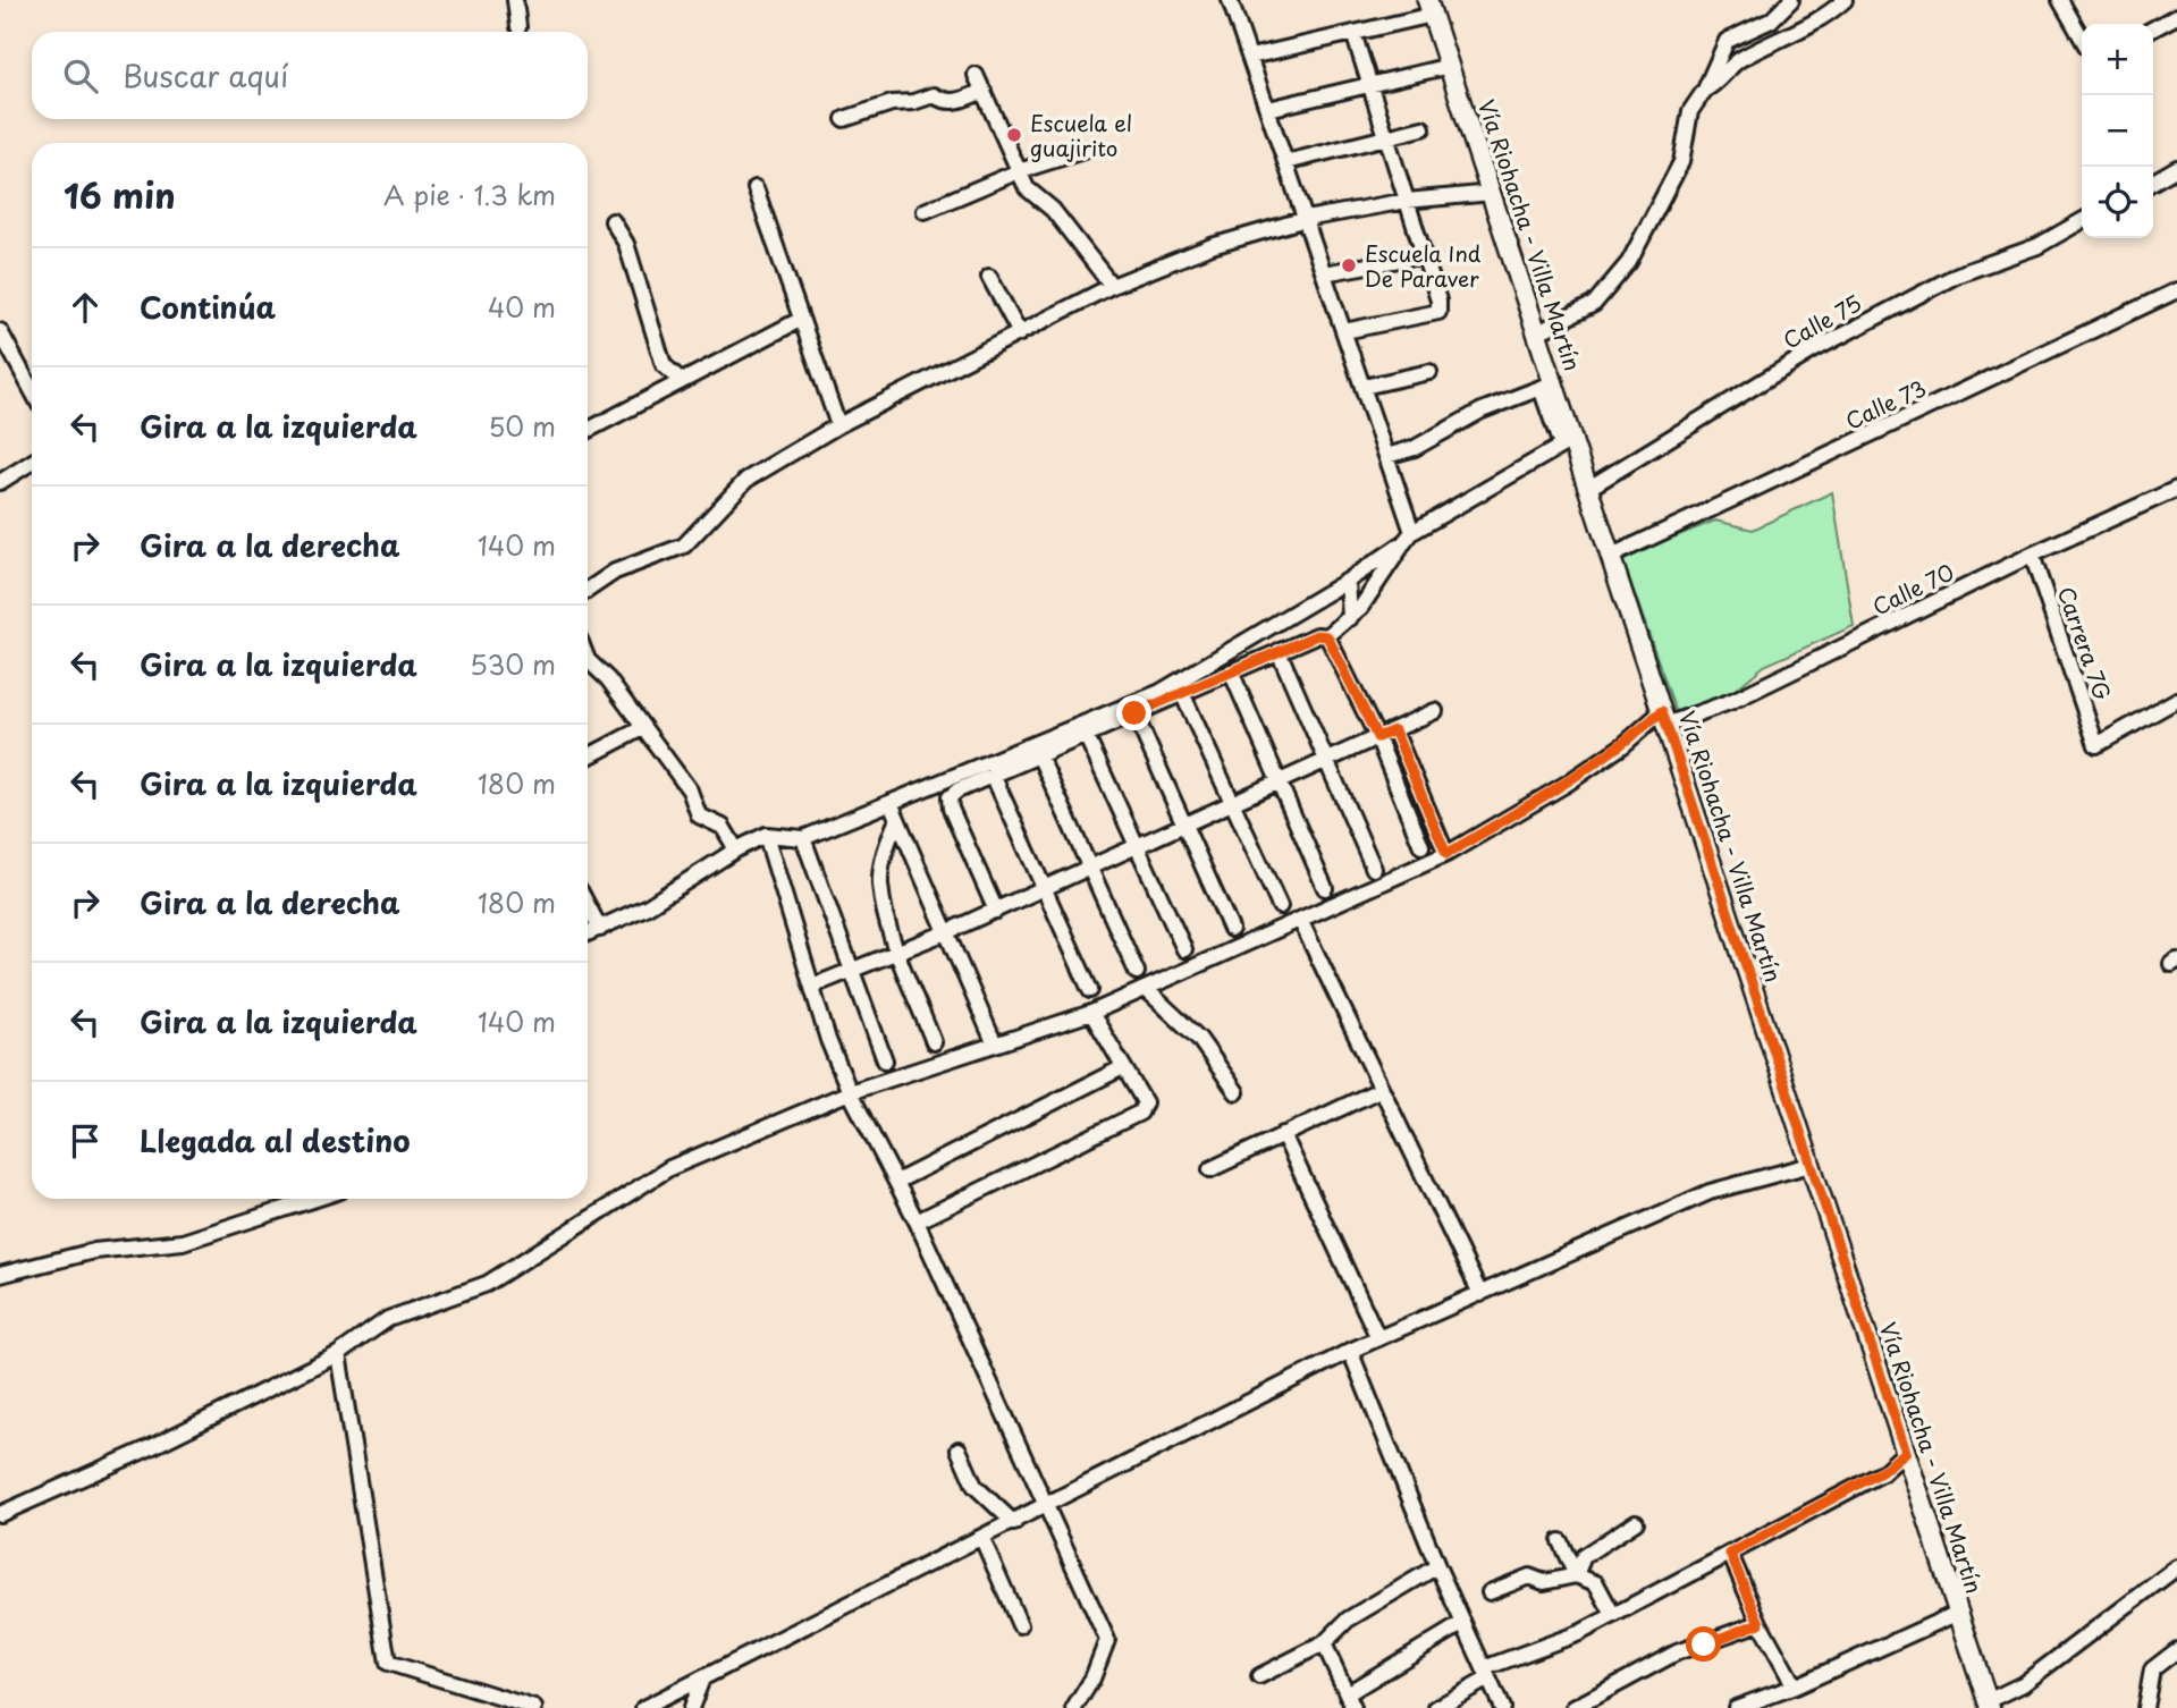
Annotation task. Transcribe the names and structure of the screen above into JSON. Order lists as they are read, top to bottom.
{
  "streets": {
    "main road": ["Vía Riohacha - Villa Martín"],
    "street": [
      "Calle 75",
      "Calle 73",
      "Calle 70",
      "Carrera 7G"
    ]
  },
  "crossings": [
    ["Vía Riohacha - Villa Martín", "Calle 75"],
    ["Vía Riohacha - Villa Martín", "Calle 73"],
    ["Vía Riohacha - Villa Martín", "Calle 70"],
    ["Calle 70", "Carrera 7G"]
  ],
  "places": ["Escuela el guajirito", "Escuela Ind De Paraver"],
  "page": {
    "map_buttons": ["+", "−"],
    "search": "Buscar aquí",
    "heading": ["16 min", "A pie · 1.3 km"],
    "list": [
      ["Continúa", "40 m"],
      ["Gira a la izquierda", "50 m"],
      ["Gira a la derecha", "140 m"],
      ["Gira a la izquierda", "530 m"],
      ["Gira a la izquierda", "180 m"],
      ["Gira a la derecha", "180 m"],
      ["Gira a la izquierda", "140 m"],
      "Llegada al destino"
    ]
  }
}
